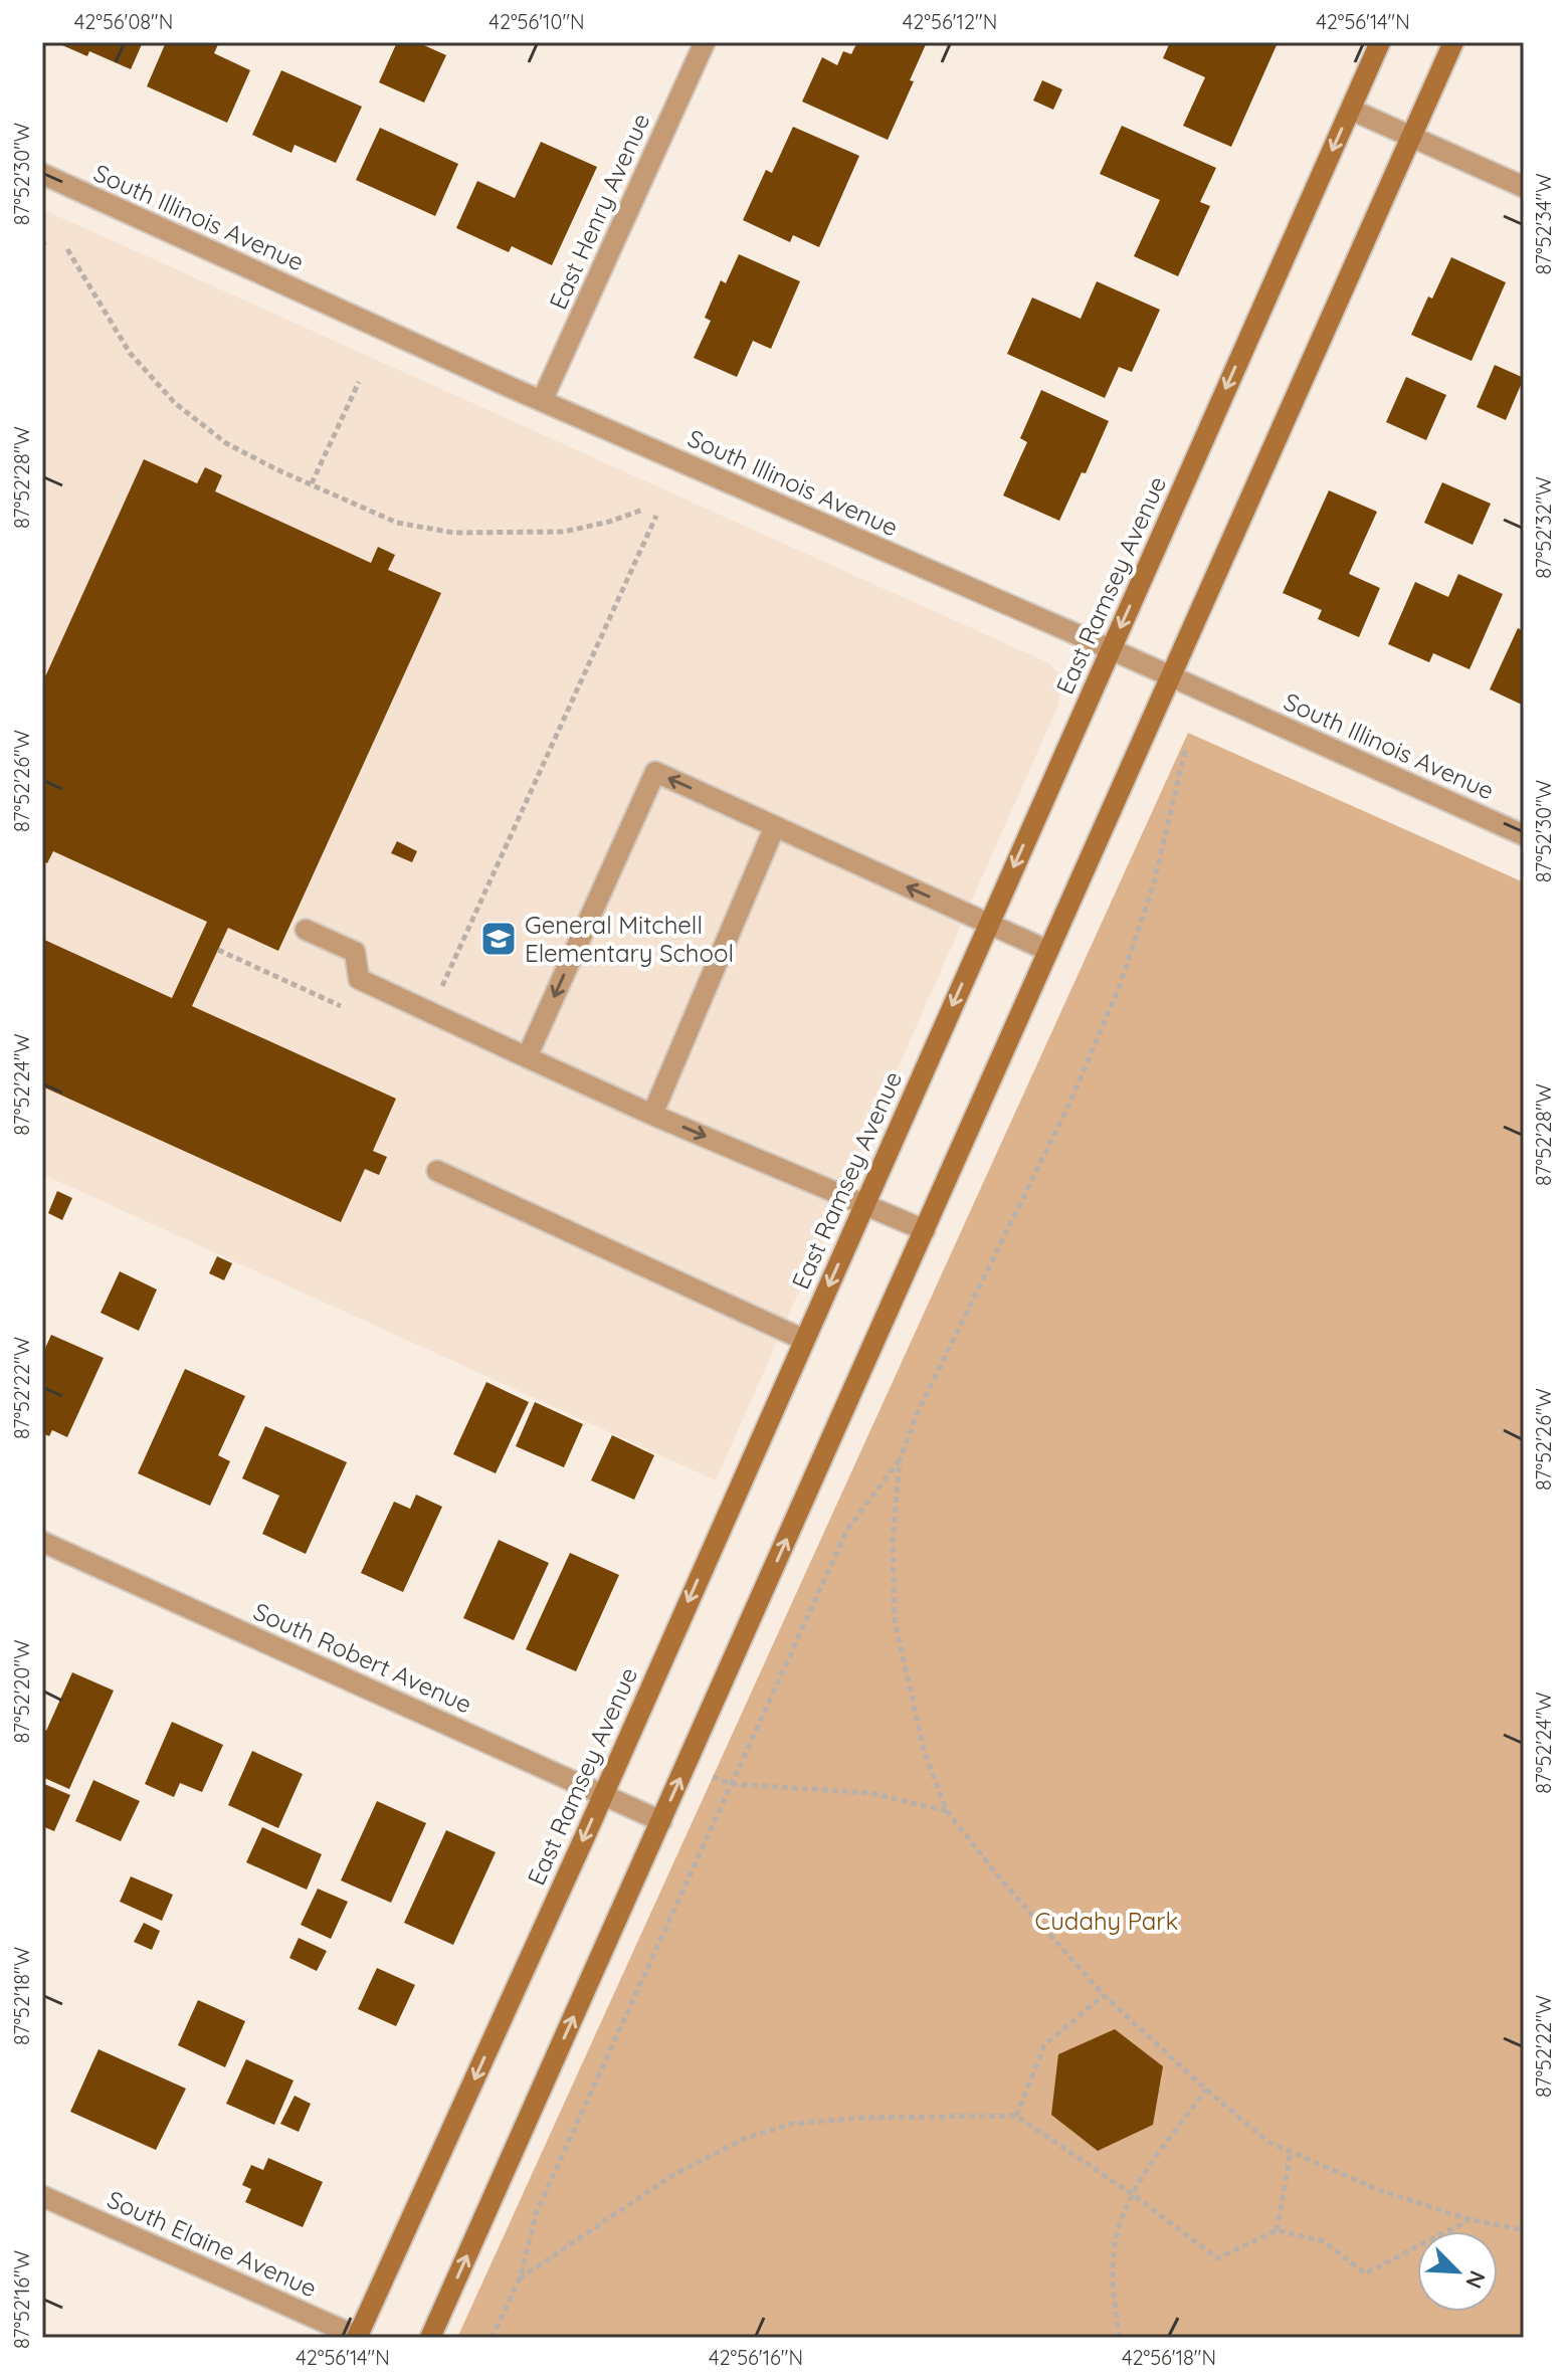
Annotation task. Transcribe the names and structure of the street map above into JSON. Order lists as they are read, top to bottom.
{
  "streets": {
    "street": [
      "East Henry Avenue",
      "South Illinois Avenue",
      "East Ramsey Avenue",
      "South Robert Avenue",
      "South Elaine Avenue"
    ]
  },
  "crossings": [
    ["East Henry Avenue", "South Illinois Avenue"],
    ["South Illinois Avenue", "East Ramsey Avenue"],
    ["East Ramsey Avenue", "South Robert Avenue"],
    ["East Ramsey Avenue", "South Elaine Avenue"]
  ],
  "parks": ["Cudahy Park"],
  "places": {
    "school or university": ["General Mitchell Elementary School"]
  },
  "north": "bottom right",
  "coordinates": [
    "42°56'08\"N",
    "42°56'10\"N",
    "42°56'12\"N",
    "42°56'14\"N",
    "87°52'30\"W",
    "87°52'34\"W",
    "87°52'28\"W",
    "87°52'32\"W",
    "87°52'26\"W",
    "87°52'24\"W",
    "87°52'22\"W",
    "87°52'20\"W",
    "87°52'18\"W",
    "87°52'16\"W",
    "42°56'16\"N",
    "42°56'18\"N"
  ]
}
